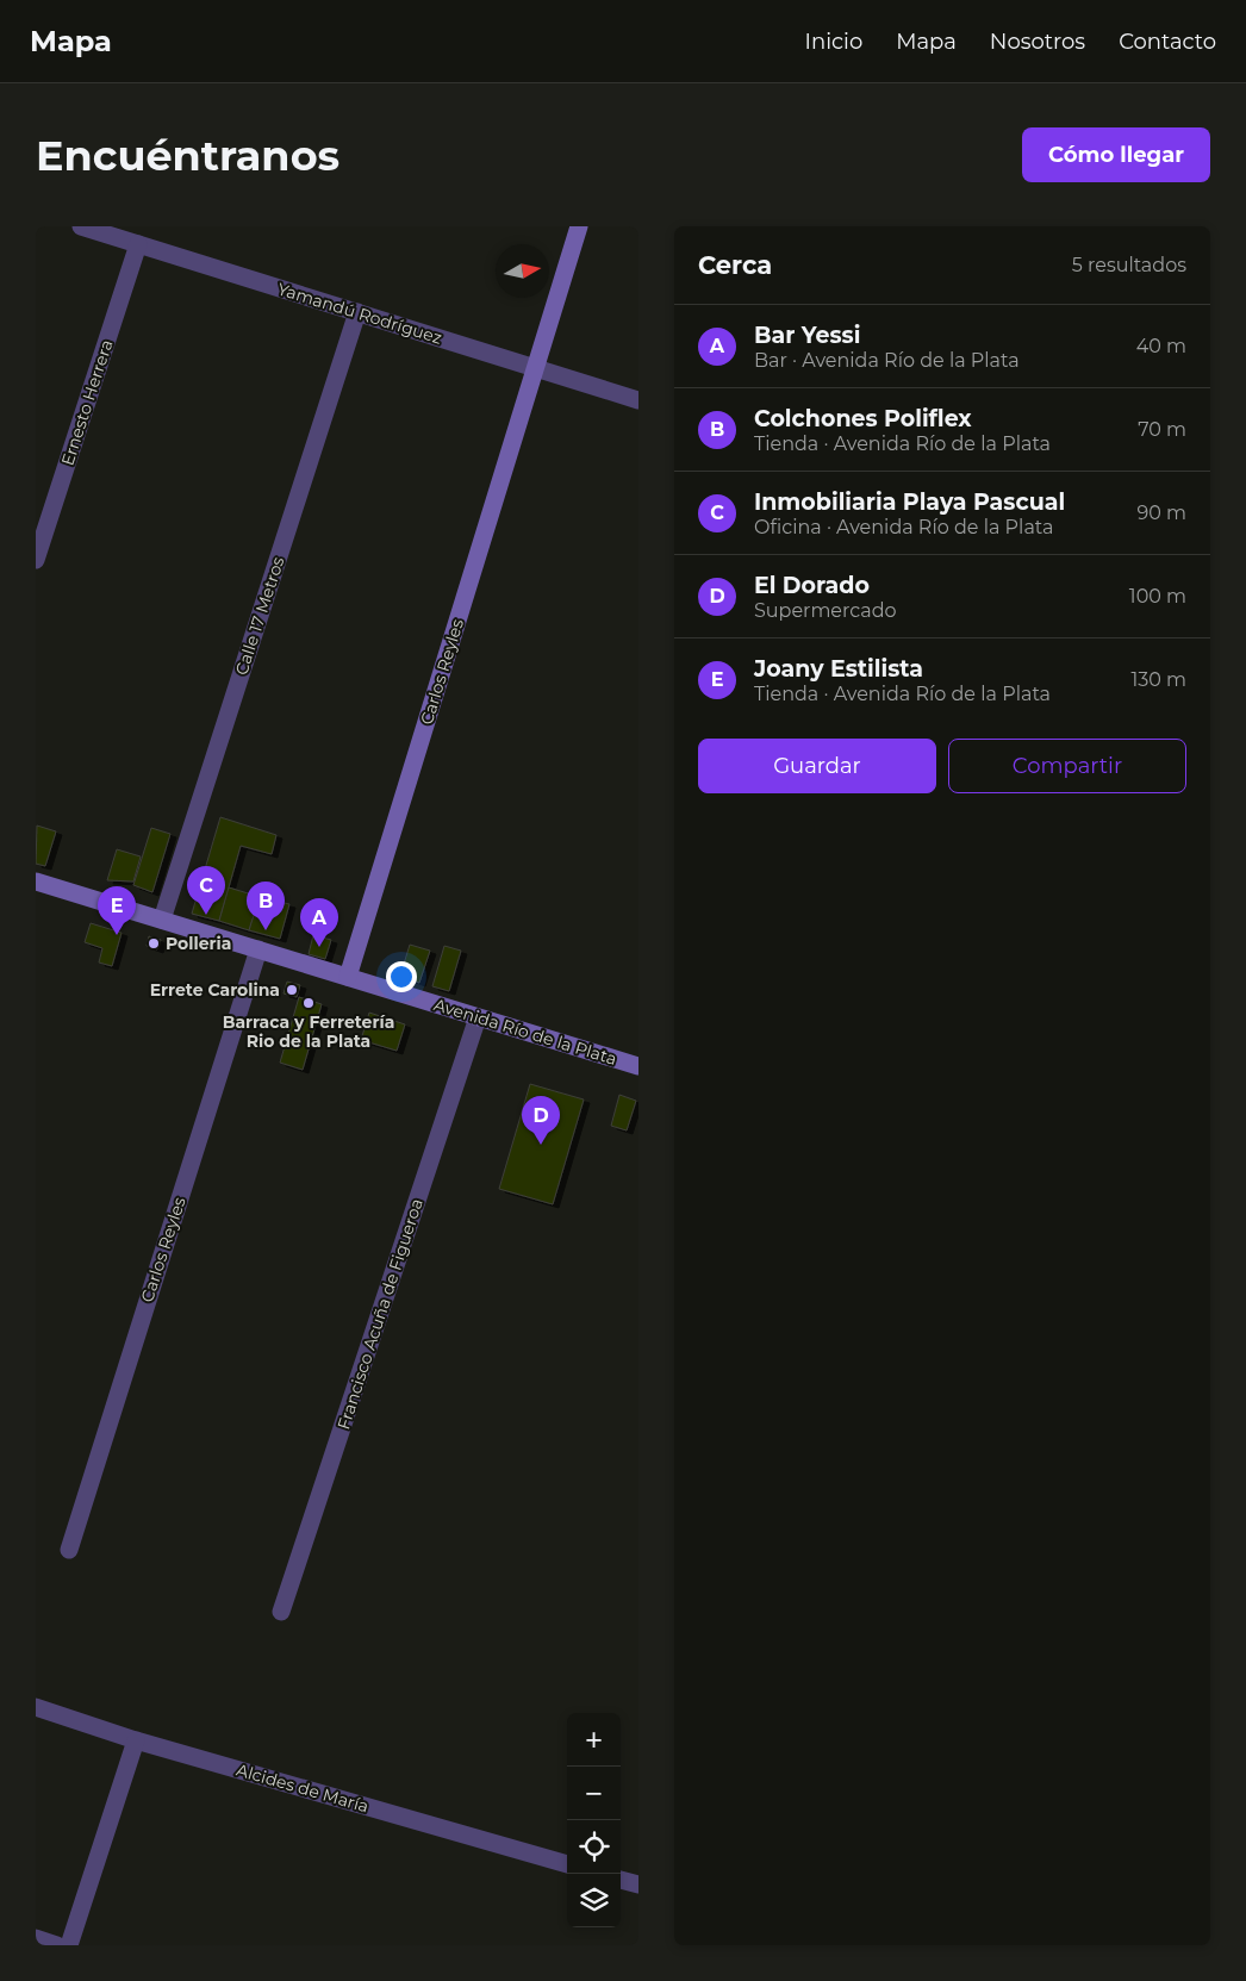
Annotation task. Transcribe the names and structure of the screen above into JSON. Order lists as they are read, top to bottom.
{
  "streets": {
    "street": [
      "Yamandú Rodríguez",
      "Ernesto Herrera",
      "Calle 17 Metros",
      "Carlos Reyles",
      "Avenida Río de la Plata",
      "Francisco Acuña de Figueroa",
      "Alcides de María"
    ]
  },
  "crossings": [
    ["Yamandú Rodríguez", "Ernesto Herrera"],
    ["Yamandú Rodríguez", "Calle 17 Metros"],
    ["Yamandú Rodríguez", "Carlos Reyles"],
    ["Calle 17 Metros", "Avenida Río de la Plata"],
    ["Carlos Reyles", "Avenida Río de la Plata"],
    ["Avenida Río de la Plata", "Francisco Acuña de Figueroa"]
  ],
  "places": ["Polleria", "Errete Carolina", "Barraca y Ferretería Rio de la Plata"],
  "north": "right",
  "page": {
    "header": "Mapa",
    "nav": [
      "Inicio",
      "Mapa",
      "Nosotros",
      "Contacto"
    ],
    "buttons": [
      "Cómo llegar",
      ["Guardar", "Compartir"]
    ],
    "title": "Encuéntranos",
    "heading": ["Cerca", "5 resultados"],
    "list": [
      {
        "mark": "A",
        "name": "Bar Yessi",
        "note": "Bar · Avenida Río de la Plata",
        "value": "40 m"
      },
      {
        "mark": "B",
        "name": "Colchones Poliflex",
        "note": "Tienda · Avenida Río de la Plata",
        "value": "70 m"
      },
      {
        "mark": "C",
        "name": "Inmobiliaria Playa Pascual",
        "note": "Oficina · Avenida Río de la Plata",
        "value": "90 m"
      },
      {
        "mark": "D",
        "name": "El Dorado",
        "note": "Supermercado",
        "value": "100 m"
      },
      {
        "mark": "E",
        "name": "Joany Estilista",
        "note": "Tienda · Avenida Río de la Plata",
        "value": "130 m"
      }
    ],
    "pins": [
      "C",
      "B",
      "E",
      "A",
      "D"
    ],
    "map_buttons": ["+", "−"]
  }
}
